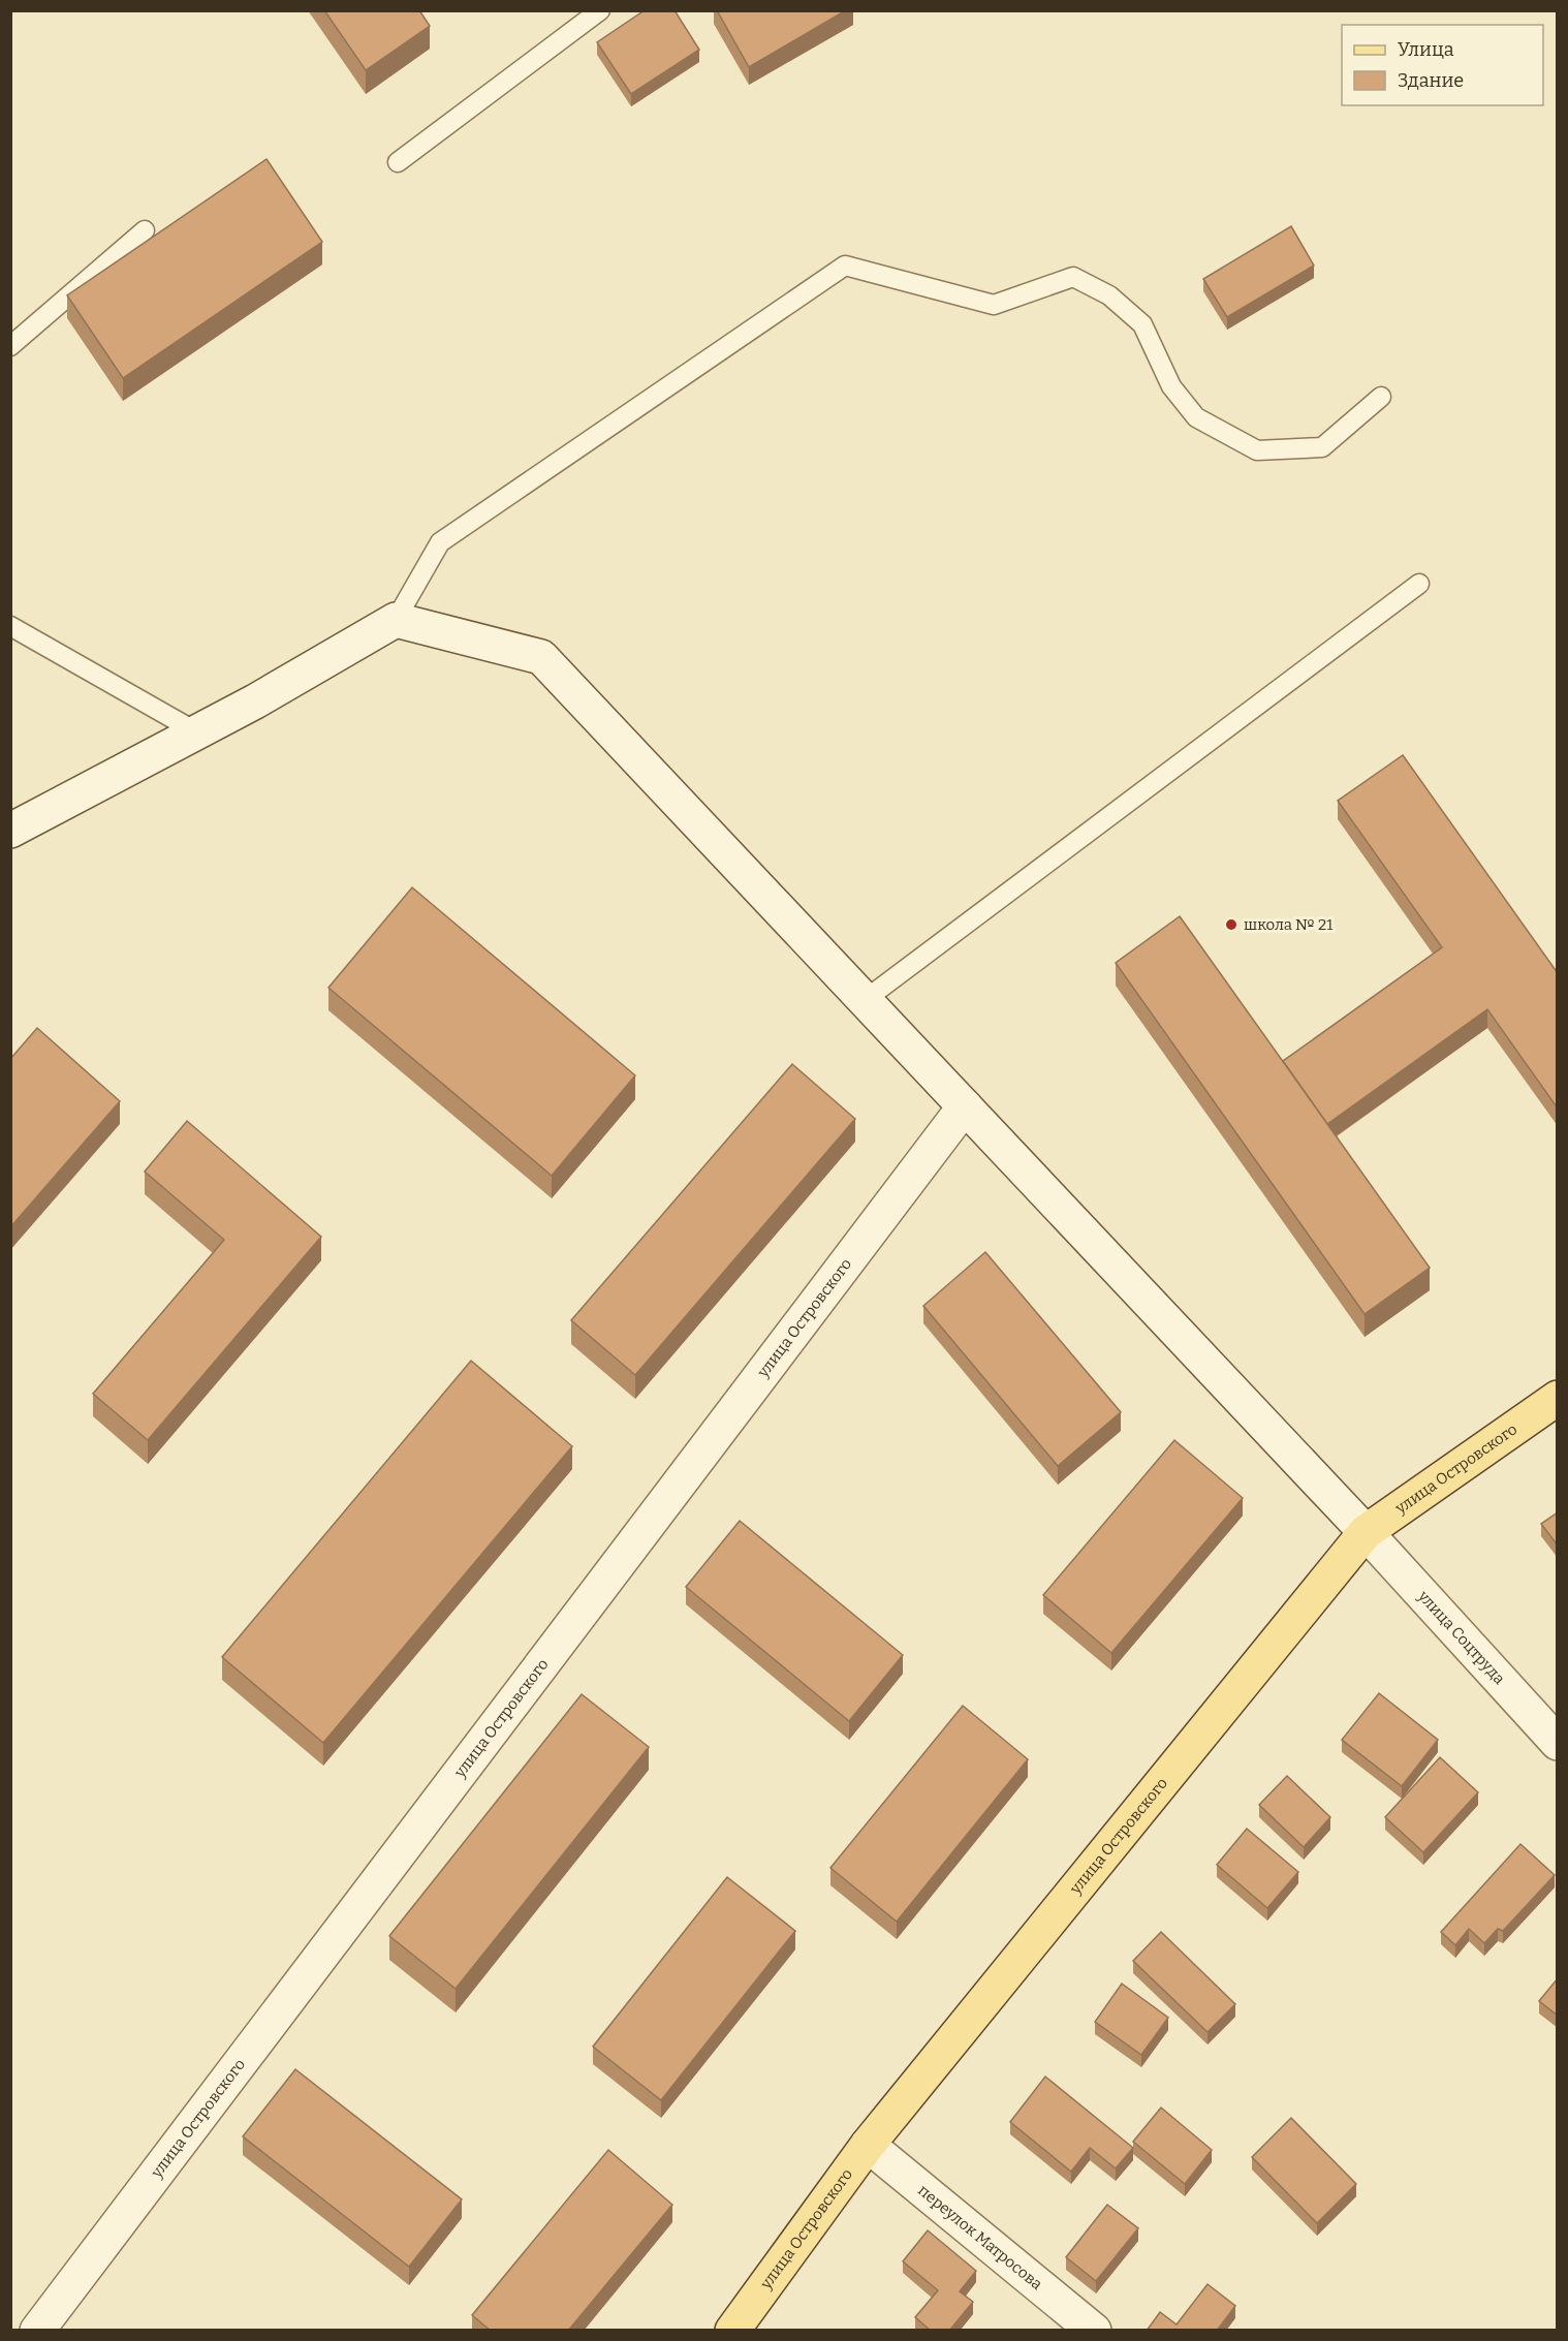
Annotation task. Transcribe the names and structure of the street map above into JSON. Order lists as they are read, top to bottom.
{
  "streets": {
    "main road": ["улица Островского"],
    "street": ["улица Соцтруда", "переулок Матросова"]
  },
  "crossings": [
    ["улица Островского", "улица Соцтруда"],
    ["улица Островского", "переулок Матросова"]
  ],
  "places": ["школа № 21"],
  "legend": ["Улица", "Здание"]
}
